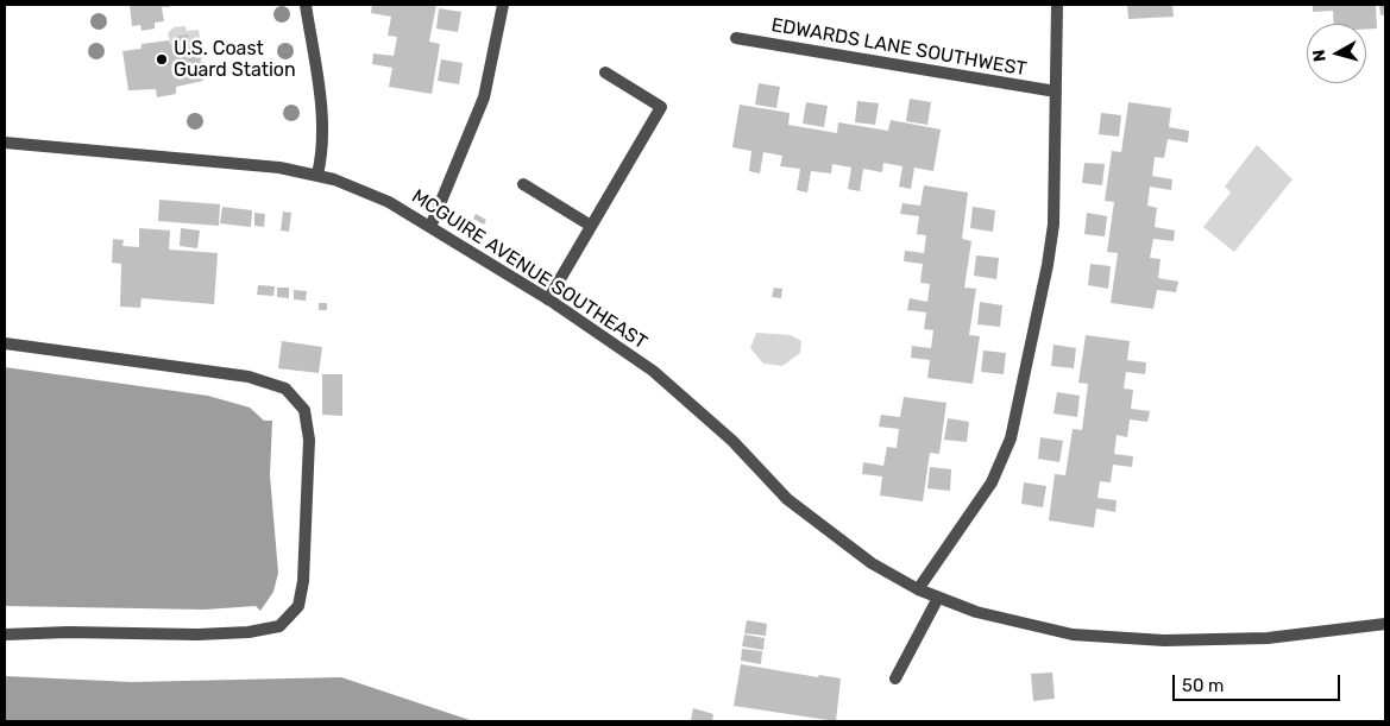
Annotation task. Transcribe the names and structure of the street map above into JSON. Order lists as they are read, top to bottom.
{
  "streets": {
    "street": ["EDWARDS LANE SOUTHWEST", "MCGUIRE AVENUE SOUTHEAST"]
  },
  "places": ["U.S. Coast Guard Station"],
  "scale_bar": "50 m",
  "north": "left"
}
